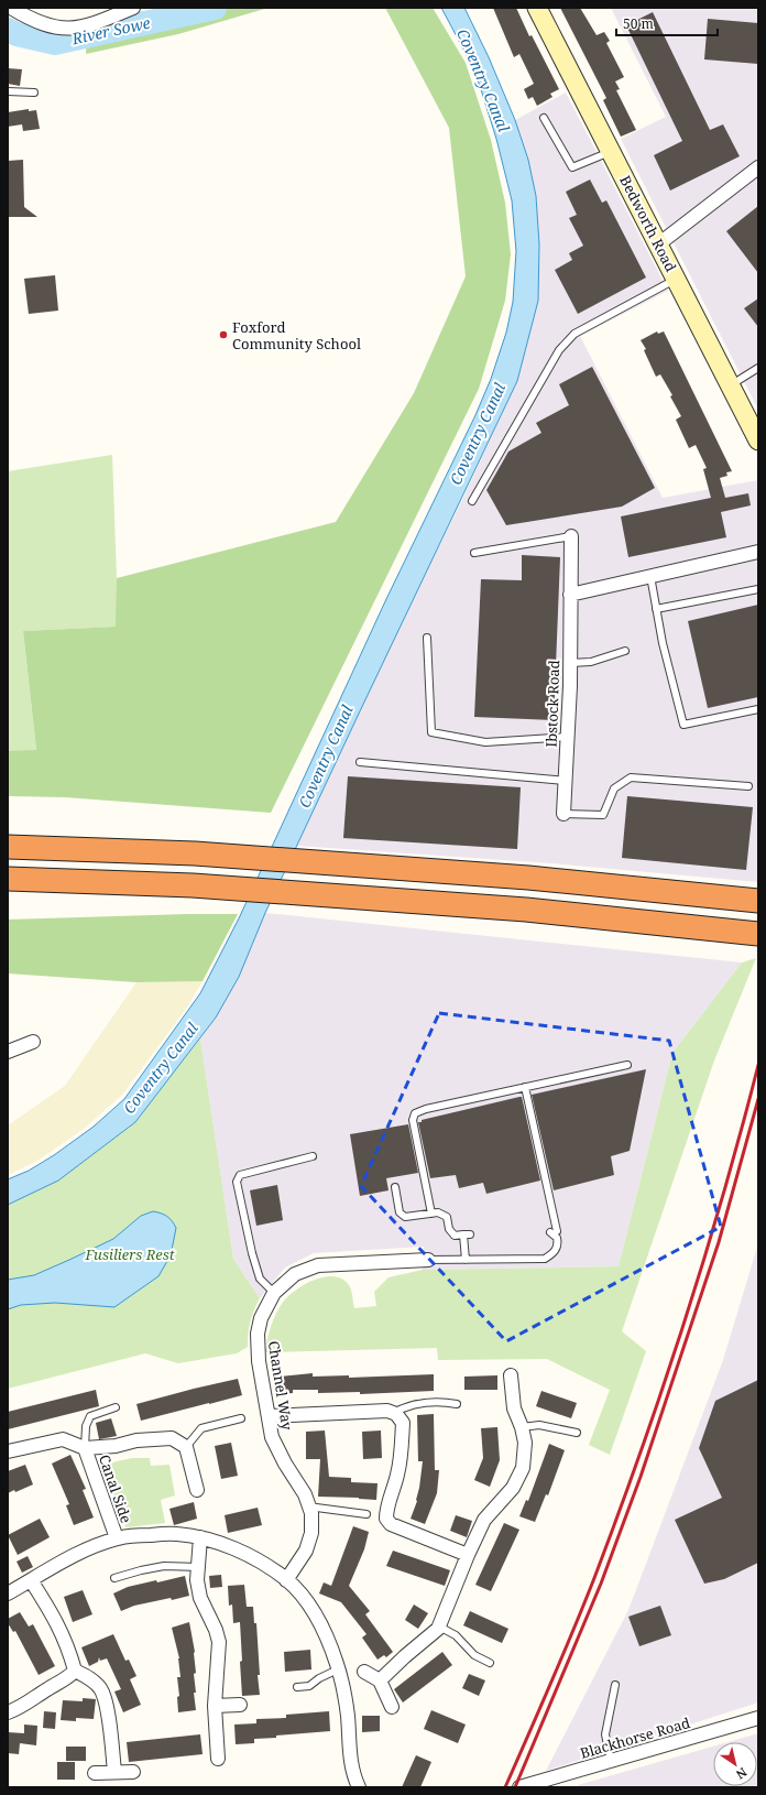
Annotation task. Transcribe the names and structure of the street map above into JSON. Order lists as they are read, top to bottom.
{
  "streets": {
    "main road": ["Bedworth Road"],
    "street": [
      "Ibstock Road",
      "Channel Way",
      "Canal Side",
      "Blackhorse Road"
    ]
  },
  "water": ["River Sowe", "Coventry Canal"],
  "parks": ["Fusiliers Rest"],
  "places": ["Foxford Community School"],
  "scale_bar": "50 m",
  "north": "bottom right"
}
